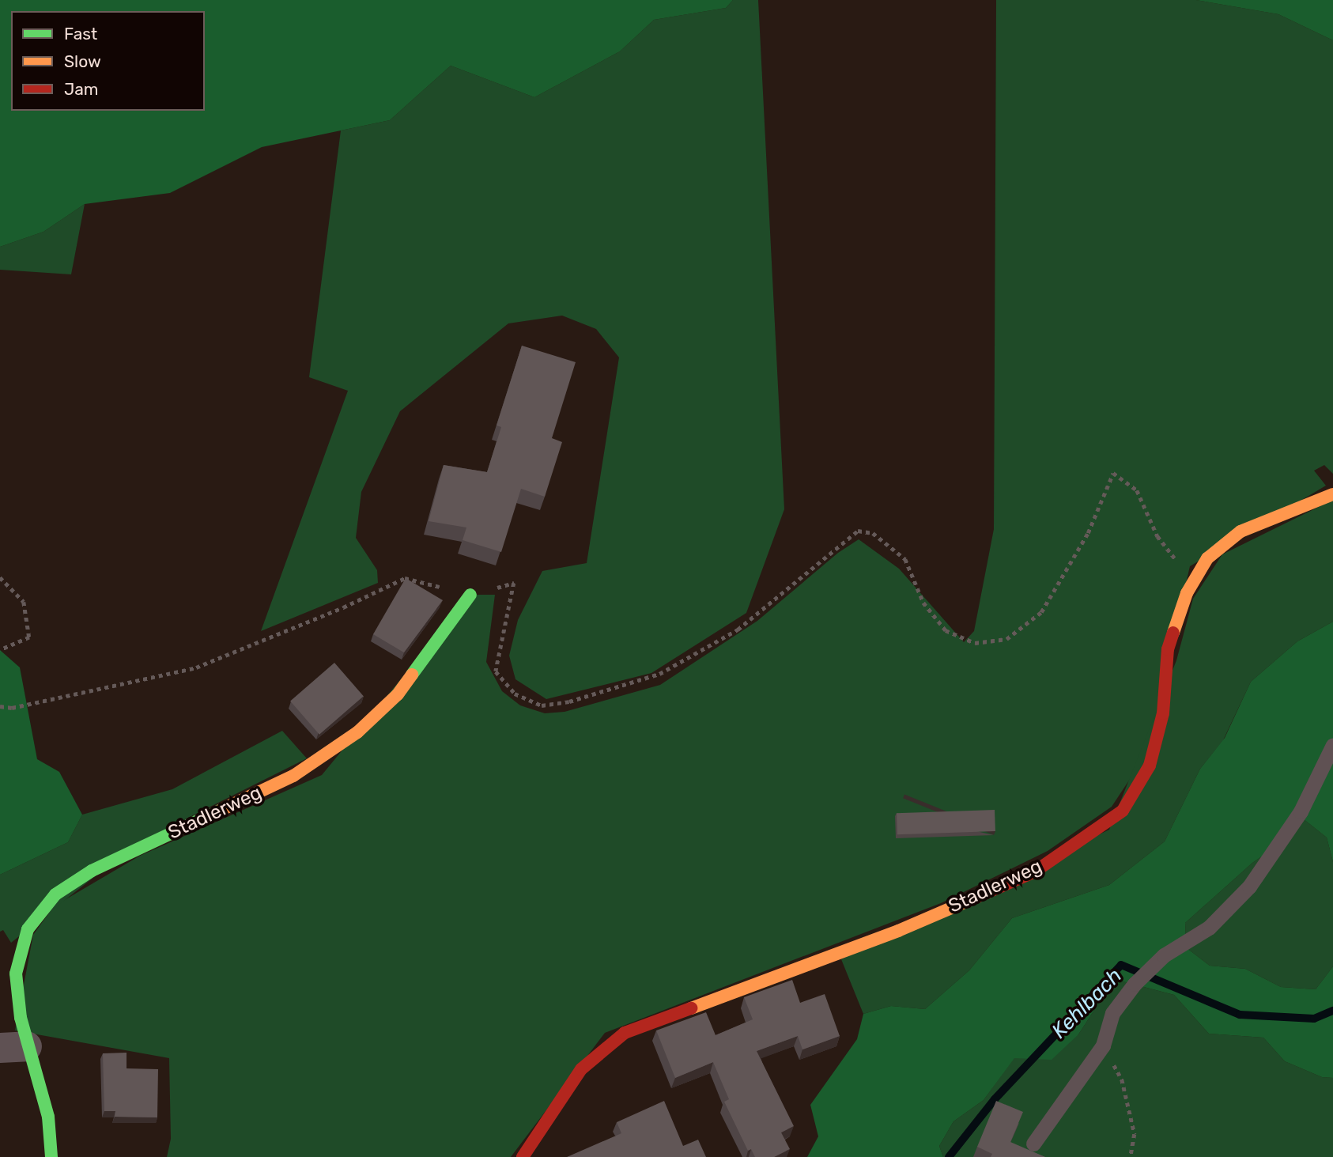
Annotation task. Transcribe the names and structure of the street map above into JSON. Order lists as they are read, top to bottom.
{
  "streets": {
    "street": ["Stadlerweg"]
  },
  "water": ["Kehlbach"],
  "legend": ["Fast", "Slow", "Jam"]
}
